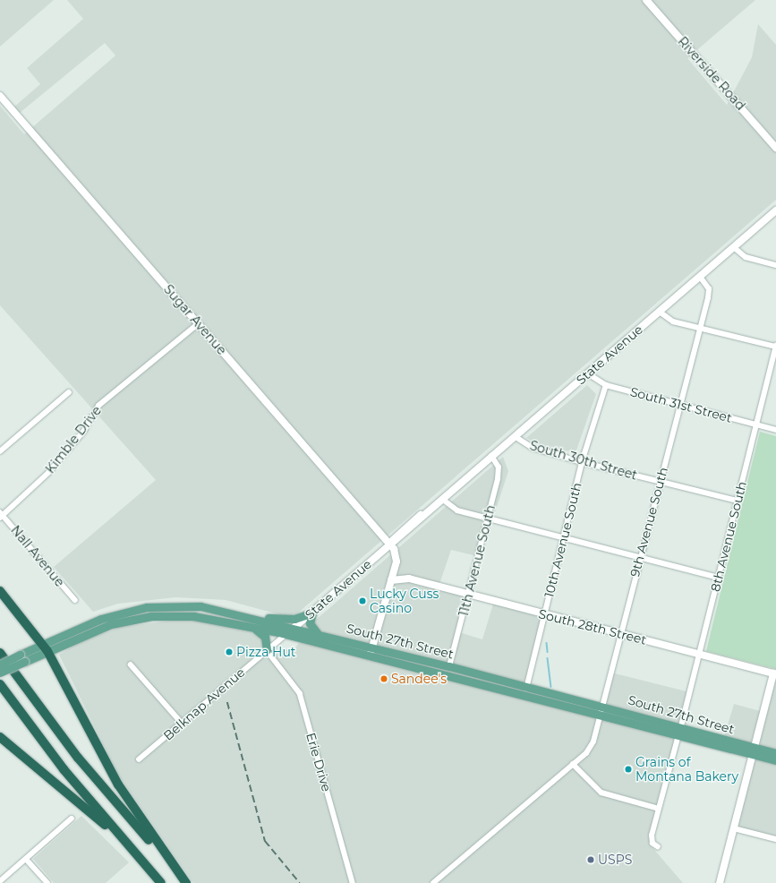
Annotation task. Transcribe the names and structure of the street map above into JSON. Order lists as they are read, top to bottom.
{
  "streets": {
    "main road": [
      "Riverside Road",
      "Sugar Avenue",
      "State Avenue",
      "South 28th Street",
      "South 27th Street"
    ],
    "street": [
      "South 31st Street",
      "Kimble Drive",
      "South 30th Street",
      "9th Avenue South",
      "8th Avenue South",
      "10th Avenue South",
      "Nall Avenue",
      "11th Avenue South",
      "Belknap Avenue",
      "Erie Drive"
    ]
  },
  "crossings": [
    ["Sugar Avenue", "State Avenue"],
    ["Sugar Avenue", "Kimble Drive"],
    ["State Avenue", "South 31st Street"],
    ["State Avenue", "South 30th Street"],
    ["State Avenue", "9th Avenue South"],
    ["State Avenue", "11th Avenue South"],
    ["State Avenue", "South 27th Street"],
    ["State Avenue", "Belknap Avenue"],
    ["South 31st Street", "9th Avenue South"],
    ["South 31st Street", "8th Avenue South"],
    ["South 31st Street", "10th Avenue South"],
    ["Kimble Drive", "Nall Avenue"],
    ["South 30th Street", "9th Avenue South"],
    ["South 30th Street", "8th Avenue South"],
    ["South 30th Street", "10th Avenue South"],
    ["9th Avenue South", "South 28th Street"],
    ["9th Avenue South", "South 27th Street"],
    ["8th Avenue South", "South 28th Street"],
    ["8th Avenue South", "South 27th Street"],
    ["10th Avenue South", "South 28th Street"],
    ["10th Avenue South", "South 27th Street"],
    ["11th Avenue South", "South 28th Street"],
    ["11th Avenue South", "South 27th Street"],
    ["South 27th Street", "Belknap Avenue"],
    ["Belknap Avenue", "Erie Drive"]
  ],
  "places": [
    "Lucky Cuss Casino",
    "Pizza Hut",
    "Sandee's",
    "Grains of Montana Bakery",
    "USPS"
  ]
}
